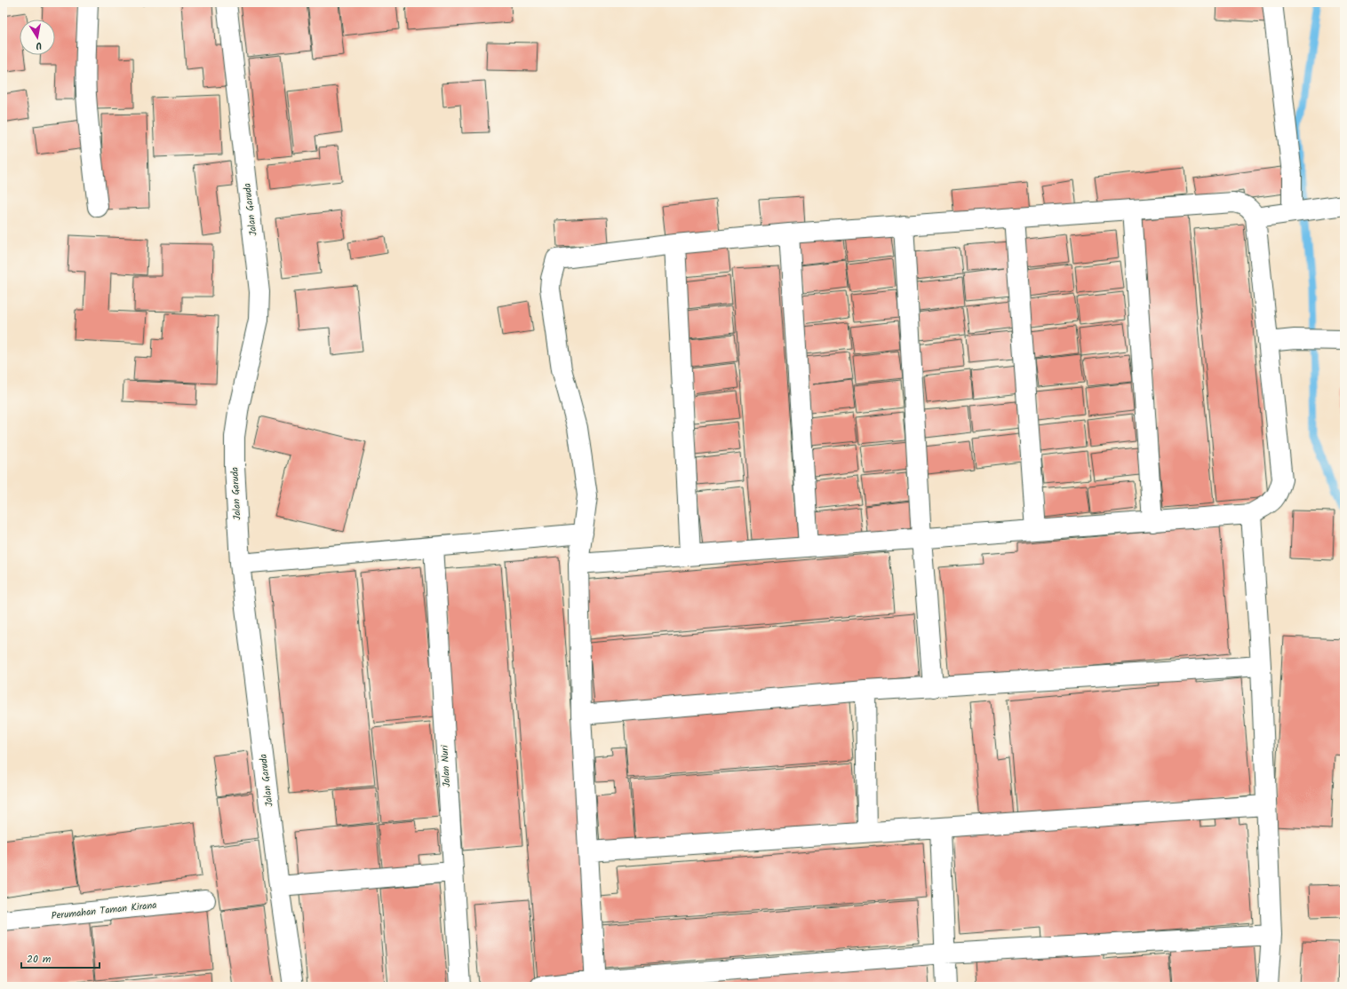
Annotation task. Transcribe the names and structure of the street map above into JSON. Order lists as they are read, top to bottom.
{
  "streets": {
    "street": ["Jalan Garuda", "Jalan Nuri", "Perumahan Taman Kirana"]
  },
  "scale_bar": "20 m",
  "north": "bottom"
}
